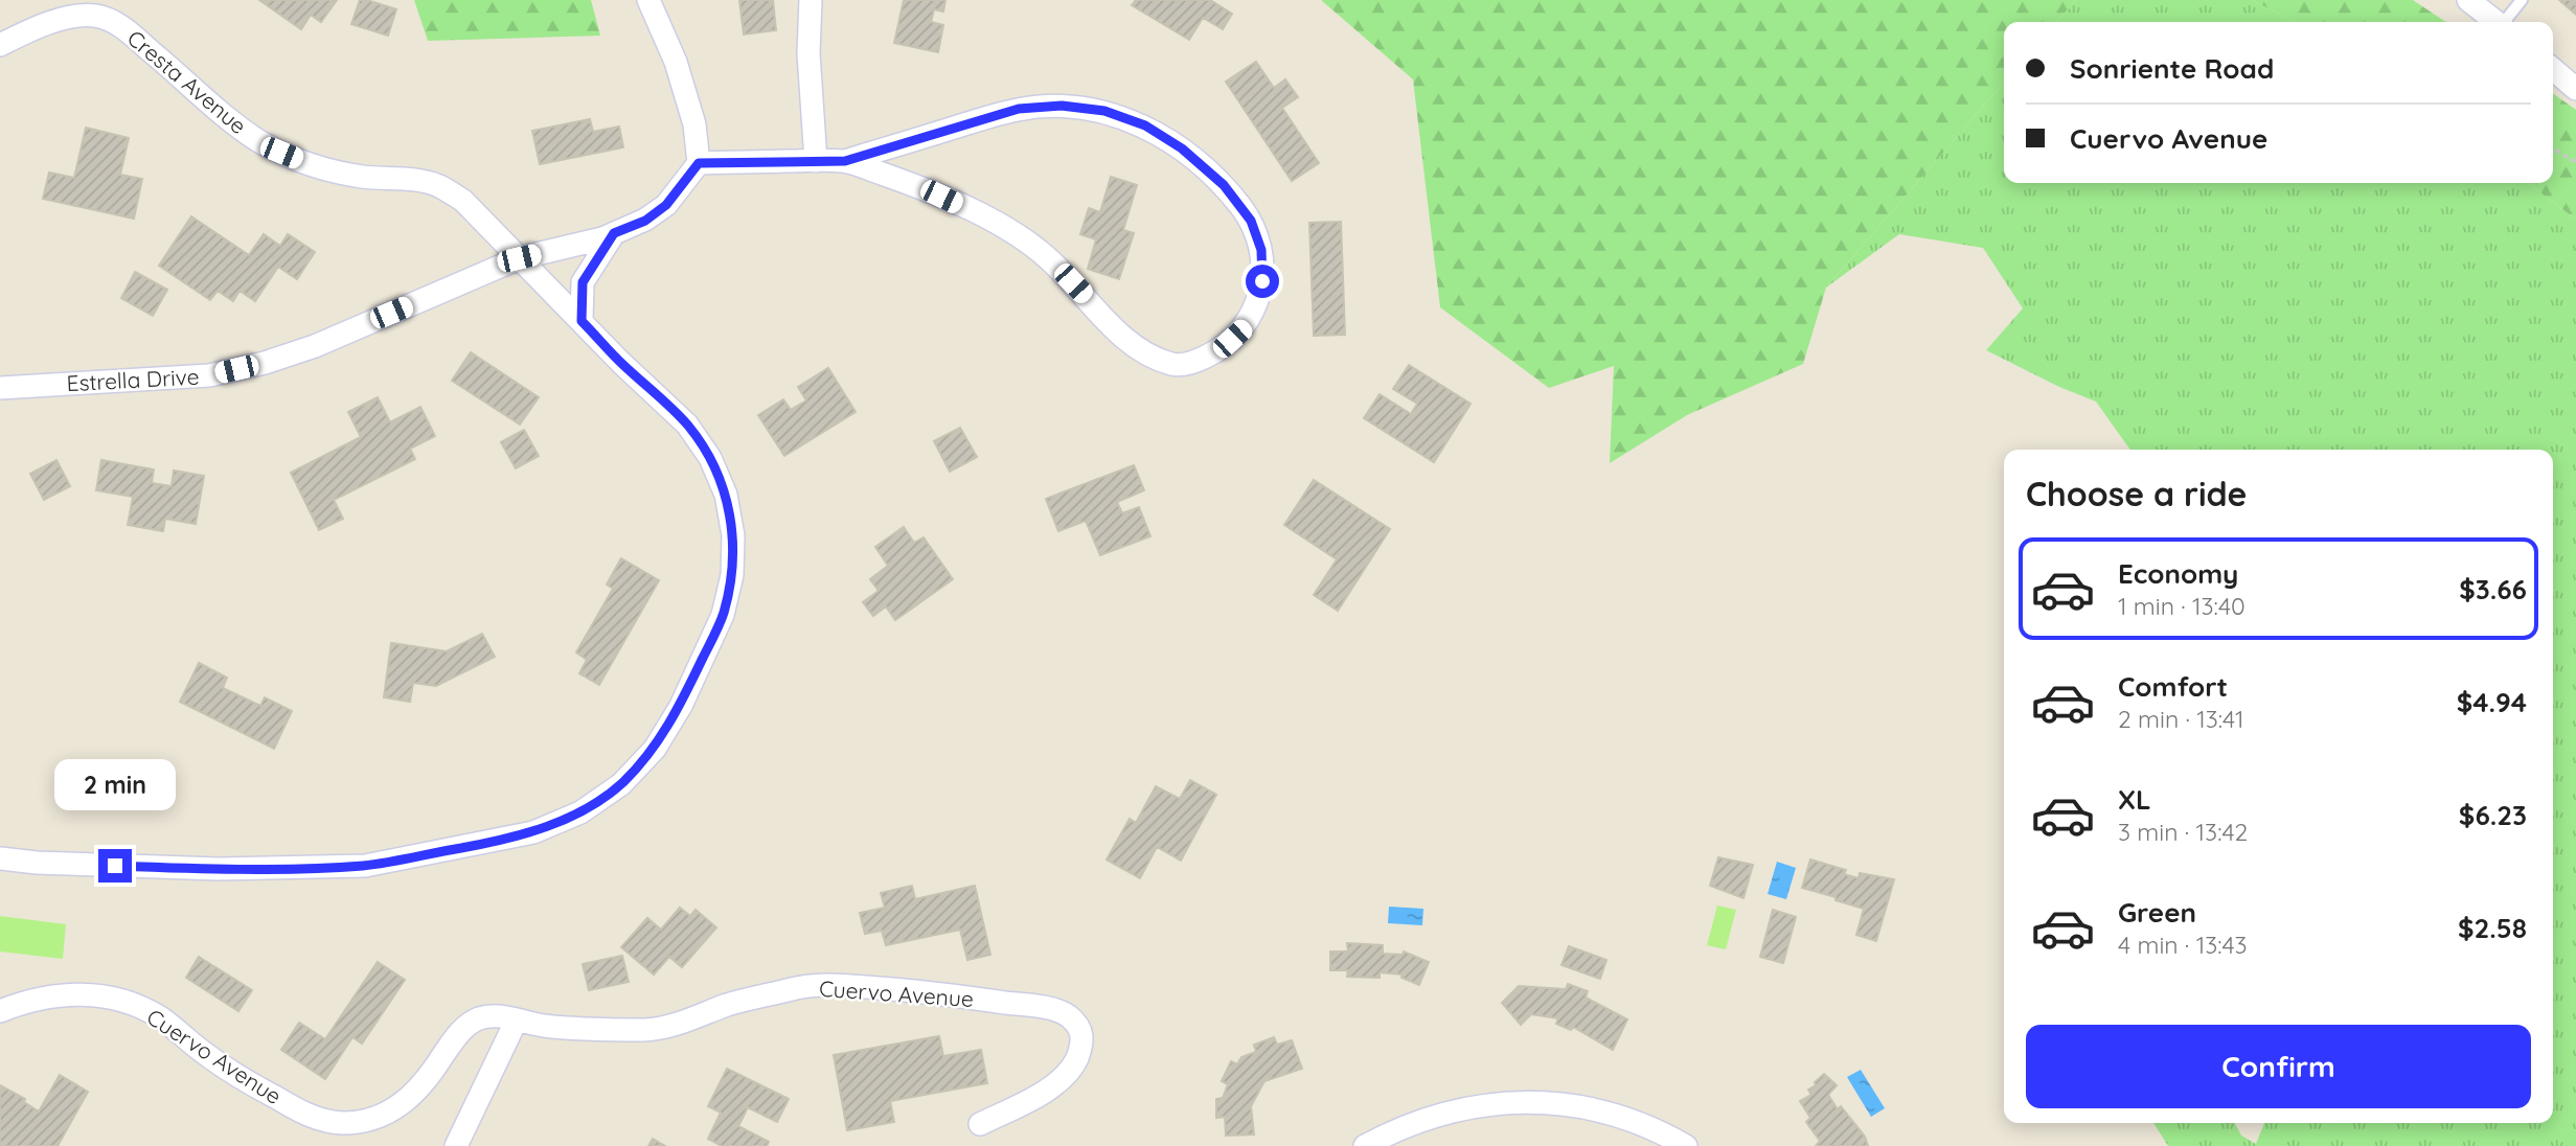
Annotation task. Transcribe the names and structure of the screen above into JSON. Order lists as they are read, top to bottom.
{
  "streets": {
    "street": ["Cresta Avenue", "Estrella Drive", "Cuervo Avenue"]
  },
  "crossings": [
    ["Cresta Avenue", "Estrella Drive"]
  ],
  "page": {
    "banner": ["Sonriente Road", "Cuervo Avenue"],
    "heading": "Choose a ride",
    "list": [
      {
        "name": "Economy",
        "note": "1 min · 13:40",
        "value": "$3.66"
      },
      {
        "name": "Comfort",
        "note": "2 min · 13:41",
        "value": "$4.94"
      },
      {
        "name": "XL",
        "note": "3 min · 13:42",
        "value": "$6.23"
      },
      {
        "name": "Green",
        "note": "4 min · 13:43",
        "value": "$2.58"
      }
    ],
    "bubble": "2 min",
    "buttons": "Confirm"
  }
}
